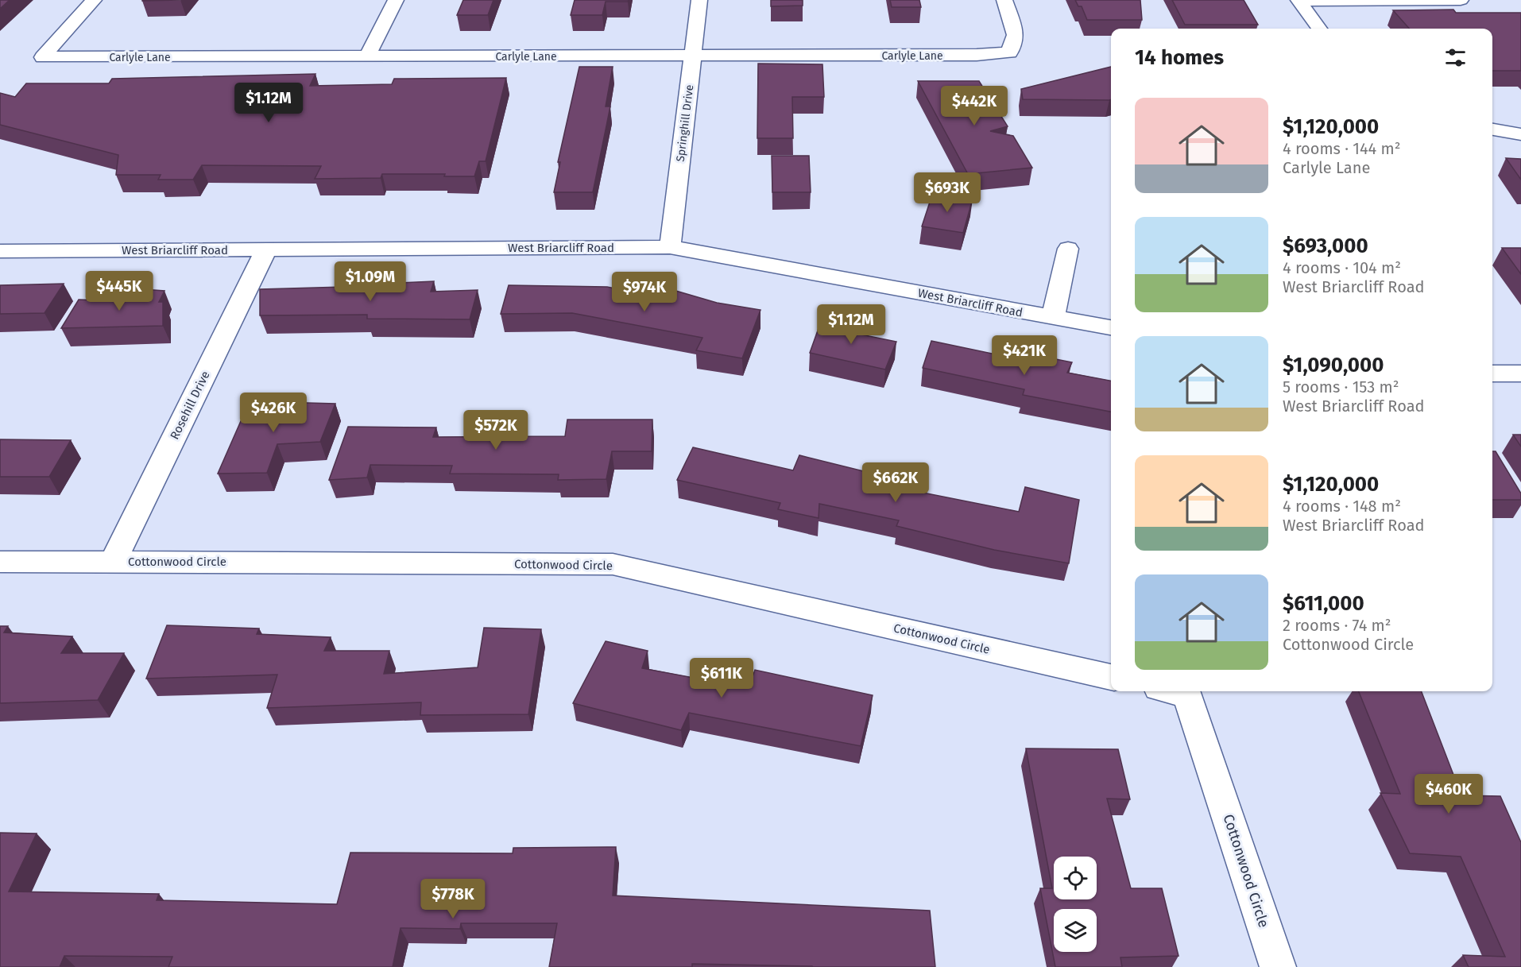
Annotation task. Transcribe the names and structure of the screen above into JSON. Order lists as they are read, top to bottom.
{
  "streets": {
    "street": [
      "Carlyle Lane",
      "Springhill Drive",
      "West Briarcliff Road",
      "Rosehill Drive",
      "Cottonwood Circle"
    ]
  },
  "crossings": [
    ["Carlyle Lane", "Springhill Drive"],
    ["Springhill Drive", "West Briarcliff Road"],
    ["West Briarcliff Road", "Rosehill Drive"],
    ["Rosehill Drive", "Cottonwood Circle"]
  ],
  "page": {
    "heading": "14 homes",
    "price": [
      "$1.12M",
      "$442K",
      "$693K",
      "$1.09M",
      "$445K",
      "$974K",
      "$1.12M",
      "$421K",
      "$426K",
      "$572K",
      "$662K",
      "$611K",
      "$460K",
      "$778K"
    ],
    "list": [
      {
        "name": "$1,120,000",
        "note": "4 rooms · 144 m² · Carlyle Lane"
      },
      {
        "name": "$693,000",
        "note": "4 rooms · 104 m² · West Briarcliff Road"
      },
      {
        "name": "$1,090,000",
        "note": "5 rooms · 153 m² · West Briarcliff Road"
      },
      {
        "name": "$1,120,000",
        "note": "4 rooms · 148 m² · West Briarcliff Road"
      },
      {
        "name": "$611,000",
        "note": "2 rooms · 74 m² · Cottonwood Circle"
      }
    ]
  }
}
